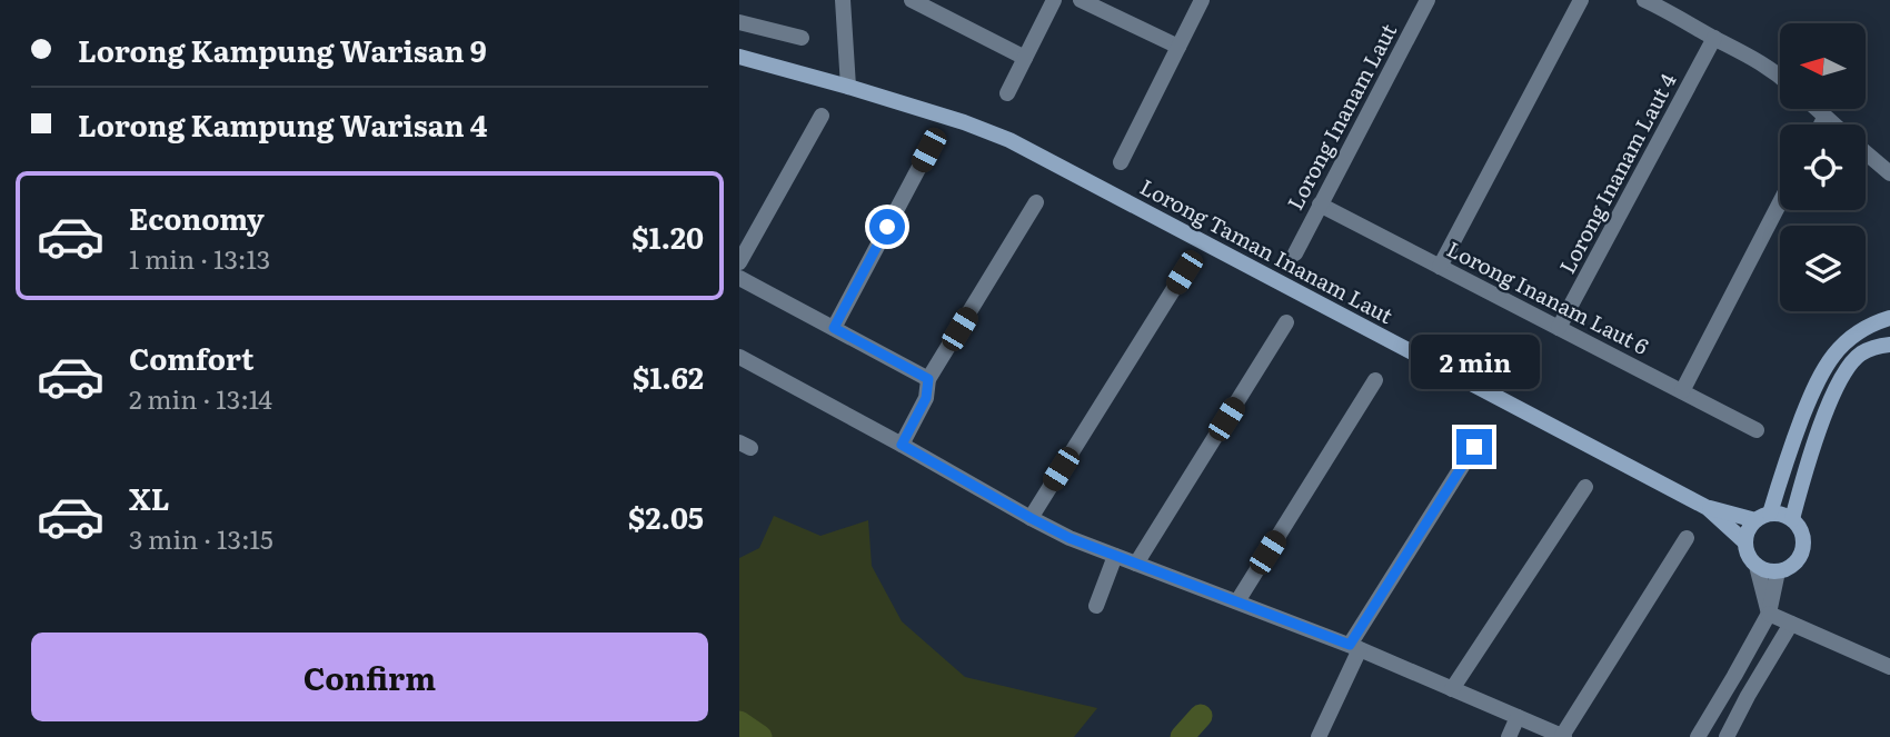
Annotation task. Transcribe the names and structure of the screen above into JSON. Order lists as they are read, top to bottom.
{
  "streets": {
    "main road": ["Lorong Taman Inanam Laut"],
    "street": ["Lorong Inanam Laut", "Lorong Inanam Laut 4", "Lorong Inanam Laut 6"]
  },
  "crossings": [
    ["Lorong Inanam Laut", "Lorong Inanam Laut 6"],
    ["Lorong Inanam Laut 4", "Lorong Inanam Laut 6"]
  ],
  "north": "left",
  "page": {
    "banner": ["Lorong Kampung Warisan 9", "Lorong Kampung Warisan 4"],
    "list": [
      {
        "name": "Economy",
        "note": "1 min · 13:13",
        "value": "$1.20"
      },
      {
        "name": "Comfort",
        "note": "2 min · 13:14",
        "value": "$1.62"
      },
      {
        "name": "XL",
        "note": "3 min · 13:15",
        "value": "$2.05"
      }
    ],
    "bubble": "2 min",
    "buttons": "Confirm"
  }
}
